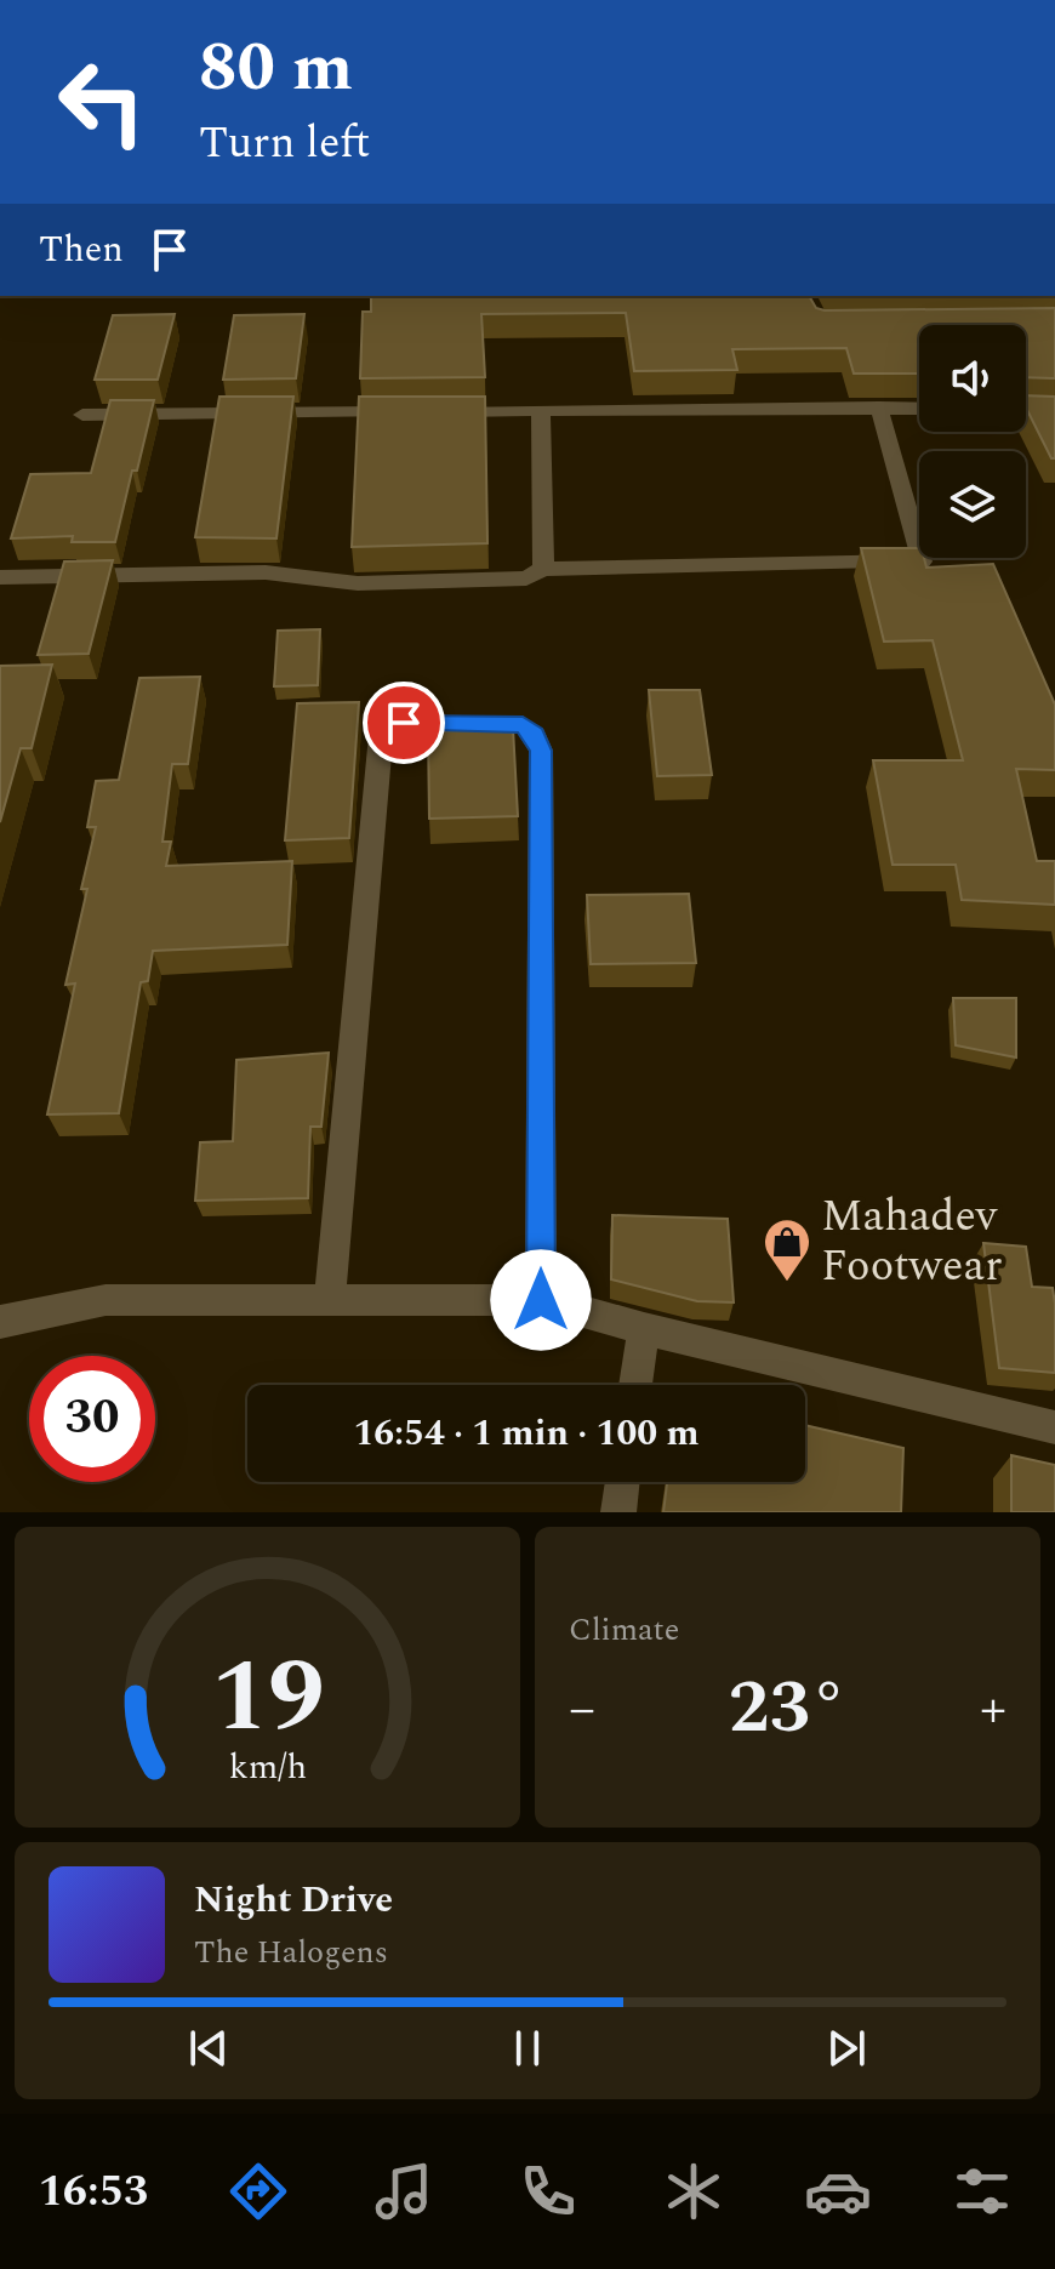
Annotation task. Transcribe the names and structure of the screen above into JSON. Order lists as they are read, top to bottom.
{
  "places": {
    "shop": ["Mahadev Footwear"]
  },
  "page": {
    "turn": ["80 m", "Turn left"],
    "then": "Then",
    "limit": "30",
    "trip": "16:54 · 1 min · 100 m",
    "tile": "Climate",
    "heat": ["−", "23°", "+"],
    "song": ["Night Drive", "The Halogens"],
    "tabs": "16:53",
    "gauge": ["19", "km/h"]
  }
}
